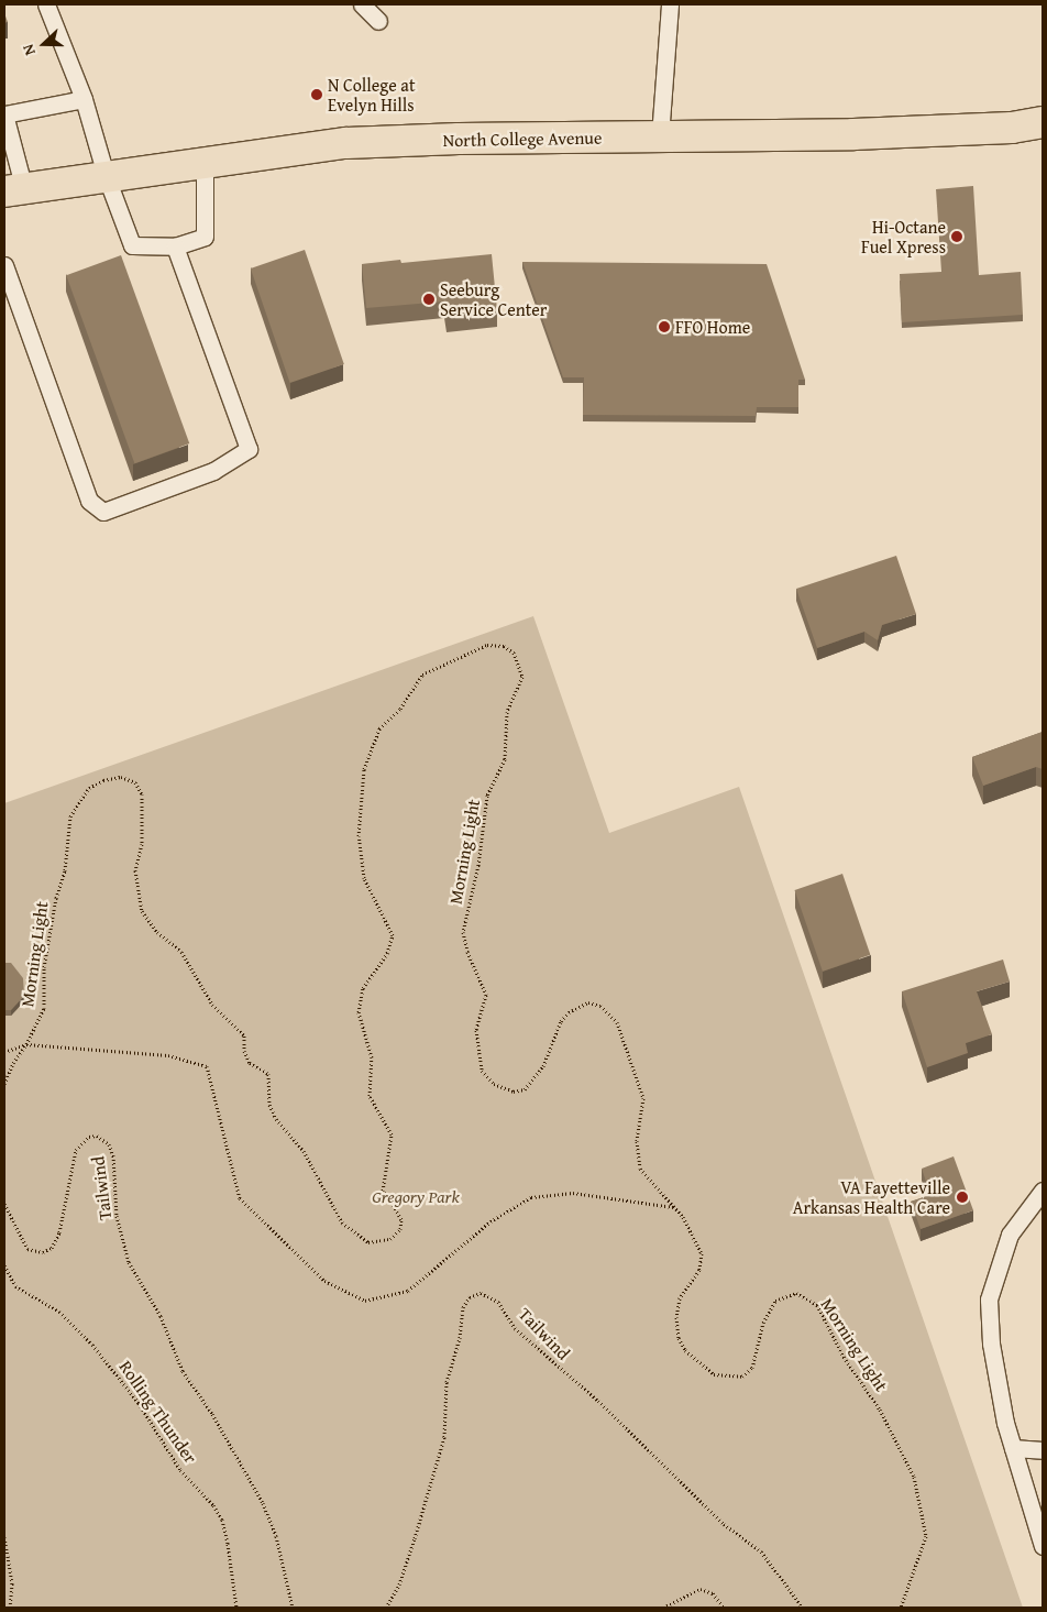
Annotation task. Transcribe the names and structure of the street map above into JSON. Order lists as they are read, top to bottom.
{
  "streets": {
    "main road": ["North College Avenue"],
    "path": ["Morning Light", "Tailwind", "Rolling Thunder"]
  },
  "parks": ["Gregory Park"],
  "places": [
    "N College at Evelyn Hills",
    "Hi-Octane Fuel Xpress",
    "Seeburg Service Center",
    "FFO Home",
    "VA Fayetteville Arkansas Health Care"
  ],
  "north": "left"
}
